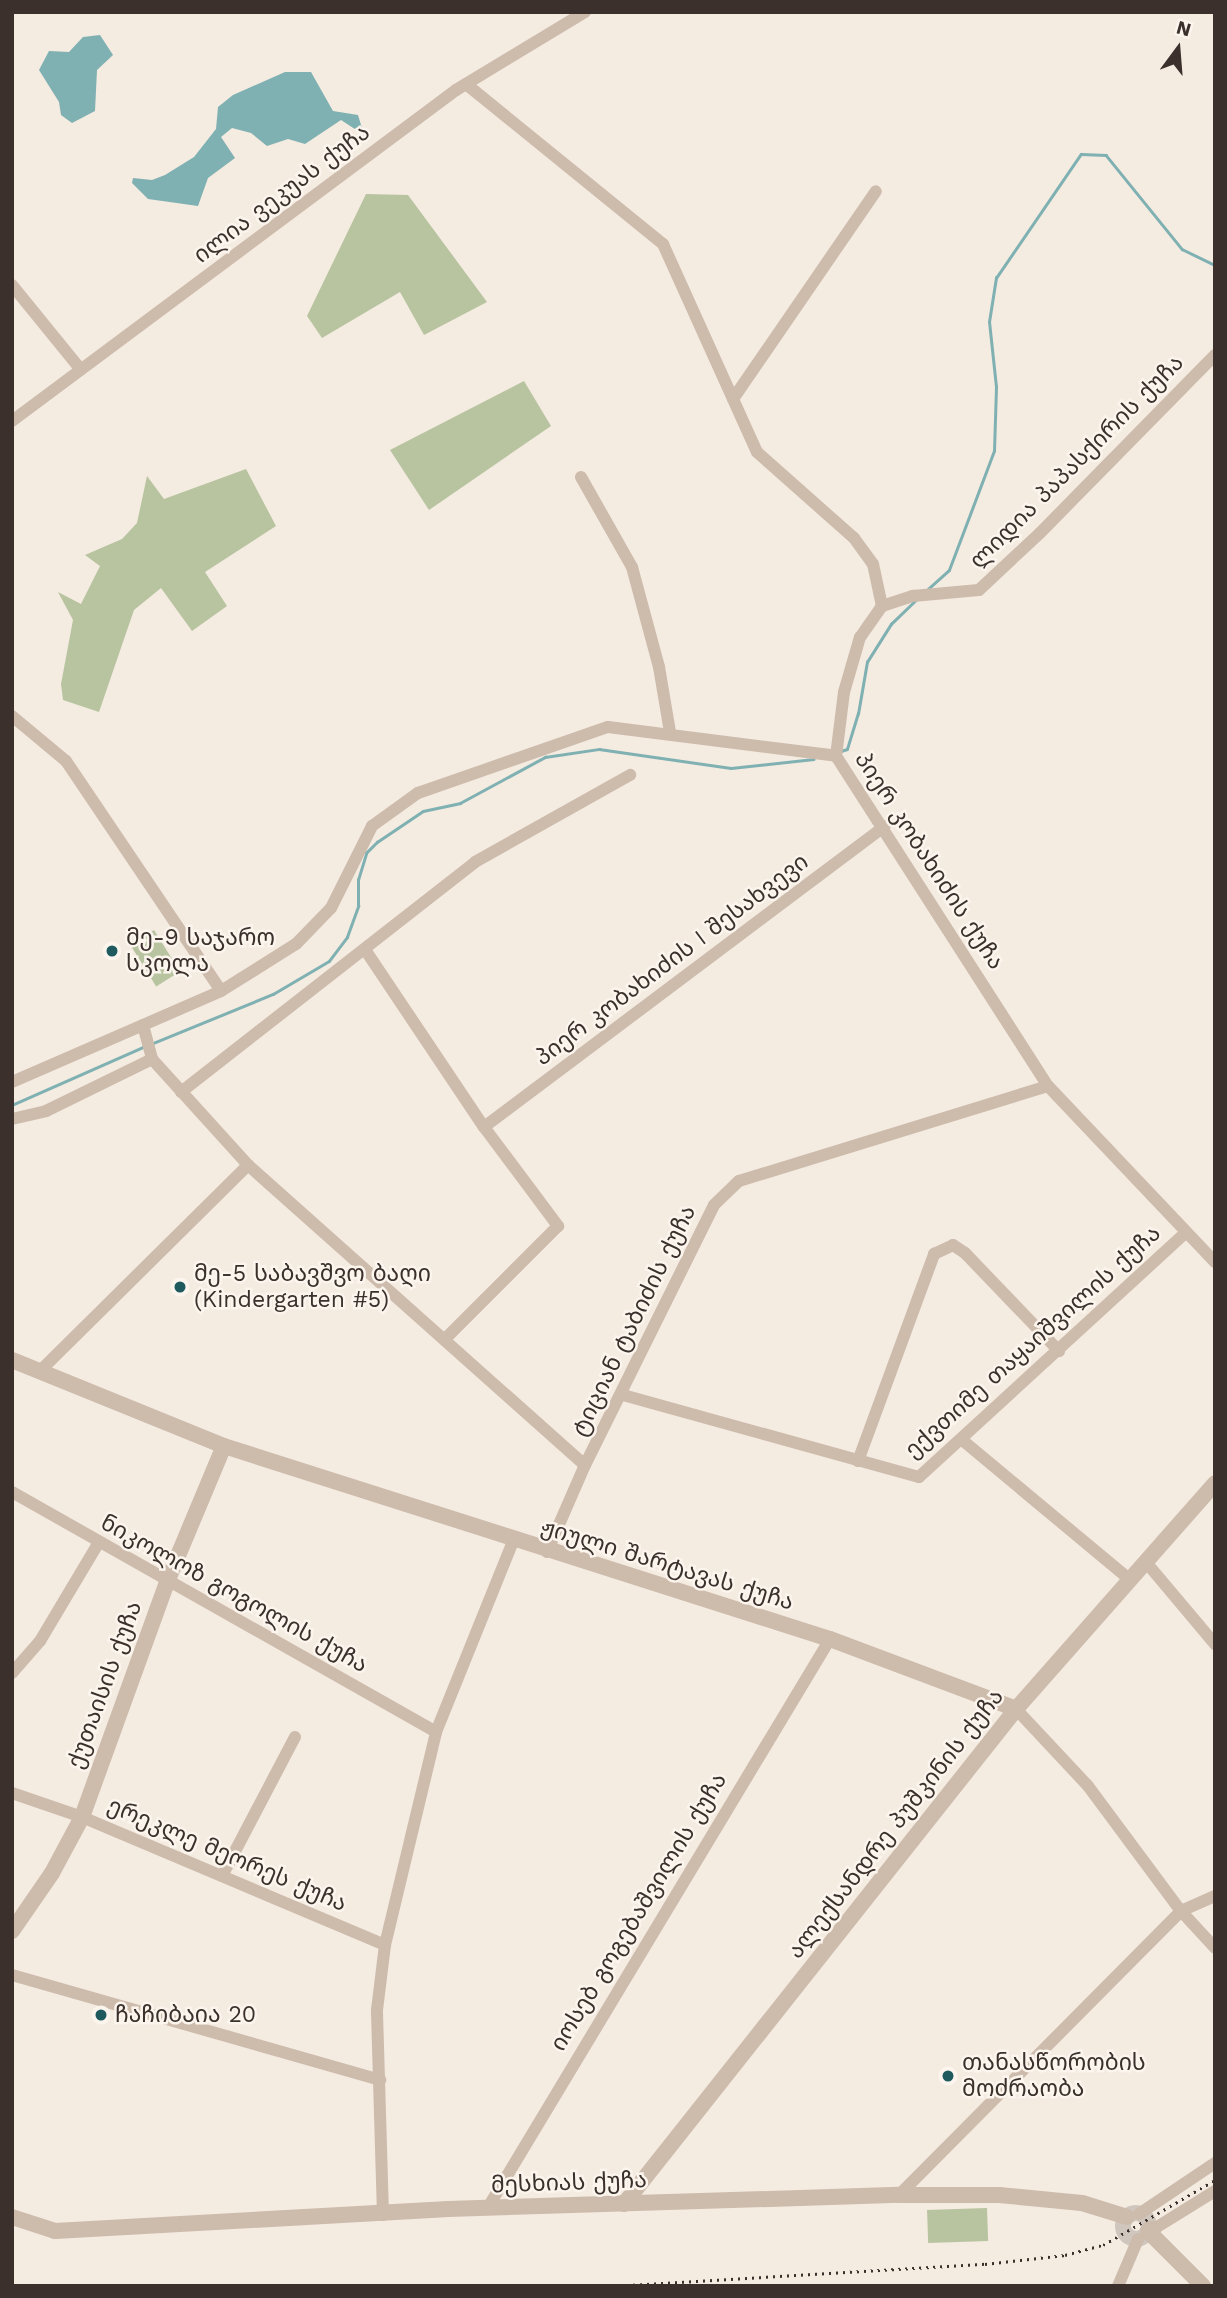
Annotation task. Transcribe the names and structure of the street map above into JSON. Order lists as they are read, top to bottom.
{
  "streets": {
    "street": [
      "ილია ვეკუას ქუჩა",
      "ლიდია პაპასქირის ქუჩა",
      "პიერ კობახიძის ქუჩა",
      "პიერ კობახიძის I შესახვევი",
      "ტიციან ტაბიძის ქუჩა",
      "ექვთიმე თაყაიშვილის ქუჩა",
      "ჟიული შარტავას ქუჩა",
      "ნიკოლოზ გოგოლის ქუჩა",
      "ქუთაისის ქუჩა",
      "ალექსანდრე პუშკინის ქუჩა",
      "ერეკლე მეორეს ქუჩა",
      "იოსებ გოგებაშვილის ქუჩა",
      "მესხიას ქუჩა"
    ]
  },
  "crossings": [
    ["პიერ კობახიძის ქუჩა", "პიერ კობახიძის I შესახვევი"],
    ["პიერ კობახიძის ქუჩა", "ტიციან ტაბიძის ქუჩა"],
    ["პიერ კობახიძის ქუჩა", "ექვთიმე თაყაიშვილის ქუჩა"],
    ["ტიციან ტაბიძის ქუჩა", "ექვთიმე თაყაიშვილის ქუჩა"],
    ["ტიციან ტაბიძის ქუჩა", "ჟიული შარტავას ქუჩა"],
    ["ჟიული შარტავას ქუჩა", "ქუთაისის ქუჩა"],
    ["ჟიული შარტავას ქუჩა", "ალექსანდრე პუშკინის ქუჩა"],
    ["ჟიული შარტავას ქუჩა", "იოსებ გოგებაშვილის ქუჩა"],
    ["ნიკოლოზ გოგოლის ქუჩა", "ქუთაისის ქუჩა"],
    ["ქუთაისის ქუჩა", "ერეკლე მეორეს ქუჩა"],
    ["ალექსანდრე პუშკინის ქუჩა", "მესხიას ქუჩა"],
    ["იოსებ გოგებაშვილის ქუჩა", "მესხიას ქუჩა"]
  ],
  "places": [
    "მე-9 საჯარო სკოლა",
    "მე-5 საბავშვო ბაღი (Kindergarten #5)",
    "ჩაჩიბაია 20",
    "თანასწორობის მოძრაობა"
  ],
  "north": "top"
}
